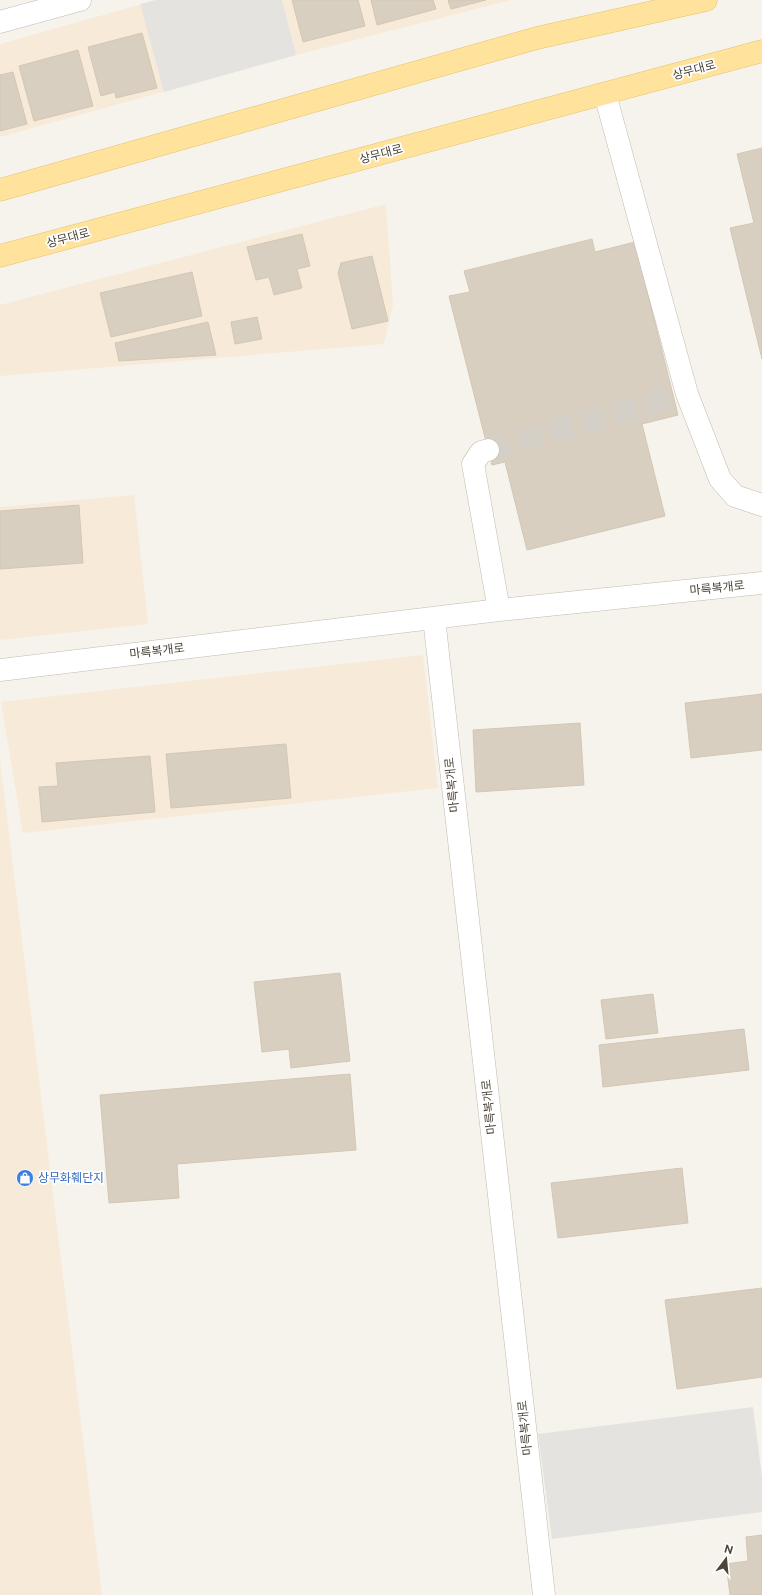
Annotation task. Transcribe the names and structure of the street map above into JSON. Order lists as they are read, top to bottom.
{
  "streets": {
    "main road": ["상무대로"],
    "street": ["마륵복개로"]
  },
  "places": {
    "shop": ["상무화훼단지"]
  },
  "north": "top"
}
